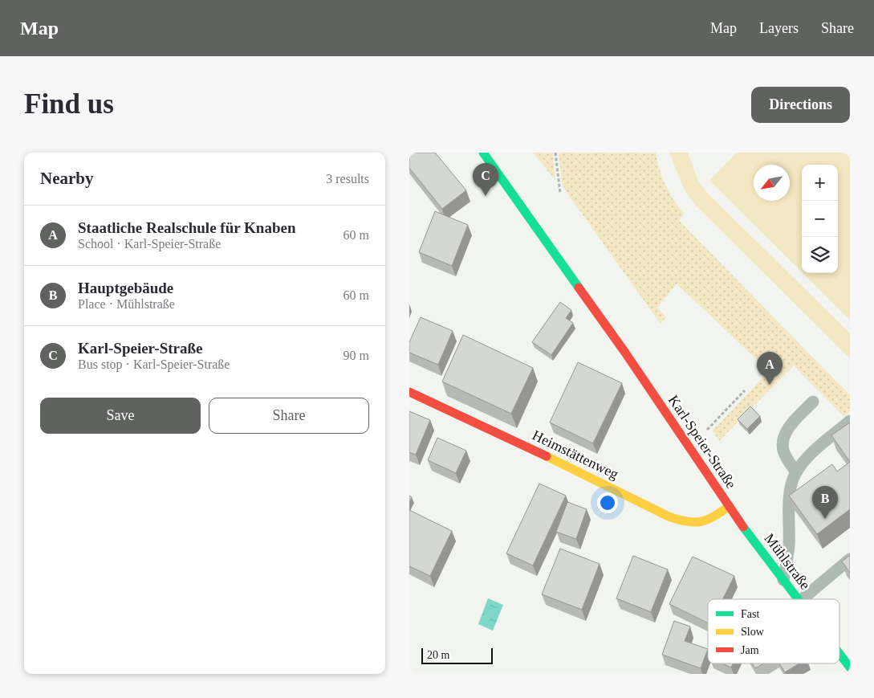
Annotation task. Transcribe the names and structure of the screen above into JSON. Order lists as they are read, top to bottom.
{
  "streets": {
    "street": ["Karl-Speier-Straße", "Heimstättenweg", "Mühlstraße"]
  },
  "crossings": [
    ["Karl-Speier-Straße", "Heimstättenweg"],
    ["Karl-Speier-Straße", "Mühlstraße"]
  ],
  "legend": ["Fast", "Slow", "Jam"],
  "scale_bar": "20 m",
  "north": "bottom left",
  "page": {
    "header": "Map",
    "nav": ["Map", "Layers", "Share"],
    "buttons": [
      "Directions",
      ["Save", "Share"]
    ],
    "title": "Find us",
    "heading": ["Nearby", "3 results"],
    "pins": ["C", "A", "B"],
    "map_buttons": ["+", "−"],
    "list": [
      {
        "mark": "A",
        "name": "Staatliche Realschule für Knaben",
        "note": "School · Karl-Speier-Straße",
        "value": "60 m"
      },
      {
        "mark": "B",
        "name": "Hauptgebäude",
        "note": "Place · Mühlstraße",
        "value": "60 m"
      },
      {
        "mark": "C",
        "name": "Karl-Speier-Straße",
        "note": "Bus stop · Karl-Speier-Straße",
        "value": "90 m"
      }
    ],
    "scale": "20 m"
  }
}
